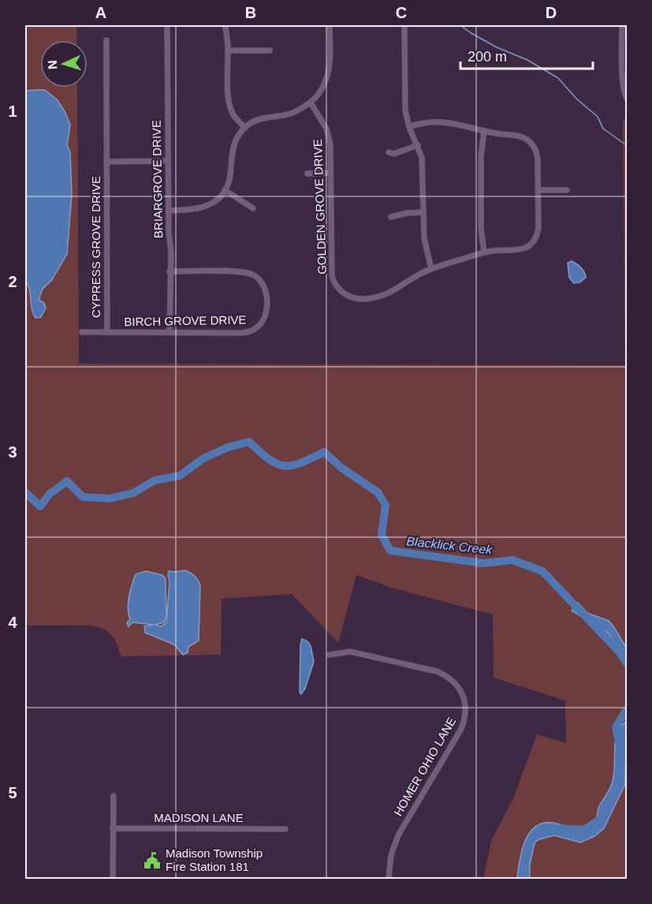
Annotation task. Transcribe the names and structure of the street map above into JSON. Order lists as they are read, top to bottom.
{
  "streets": {
    "street": [
      "BRIARGROVE DRIVE",
      "GOLDEN GROVE DRIVE",
      "CYPRESS GROVE DRIVE",
      "BIRCH GROVE DRIVE",
      "HOMER OHIO LANE",
      "MADISON LANE"
    ]
  },
  "crossings": [
    ["BRIARGROVE DRIVE", "BIRCH GROVE DRIVE"],
    ["CYPRESS GROVE DRIVE", "BIRCH GROVE DRIVE"]
  ],
  "water": ["Blacklick Creek"],
  "places": {
    "public building": ["Madison Township Fire Station 181"]
  },
  "scale_bar": "200 m",
  "north": "left",
  "grid": {
    "columns": [
      "A",
      "B",
      "C",
      "D"
    ],
    "rows": [
      "1",
      "2",
      "3",
      "4",
      "5"
    ]
  }
}
